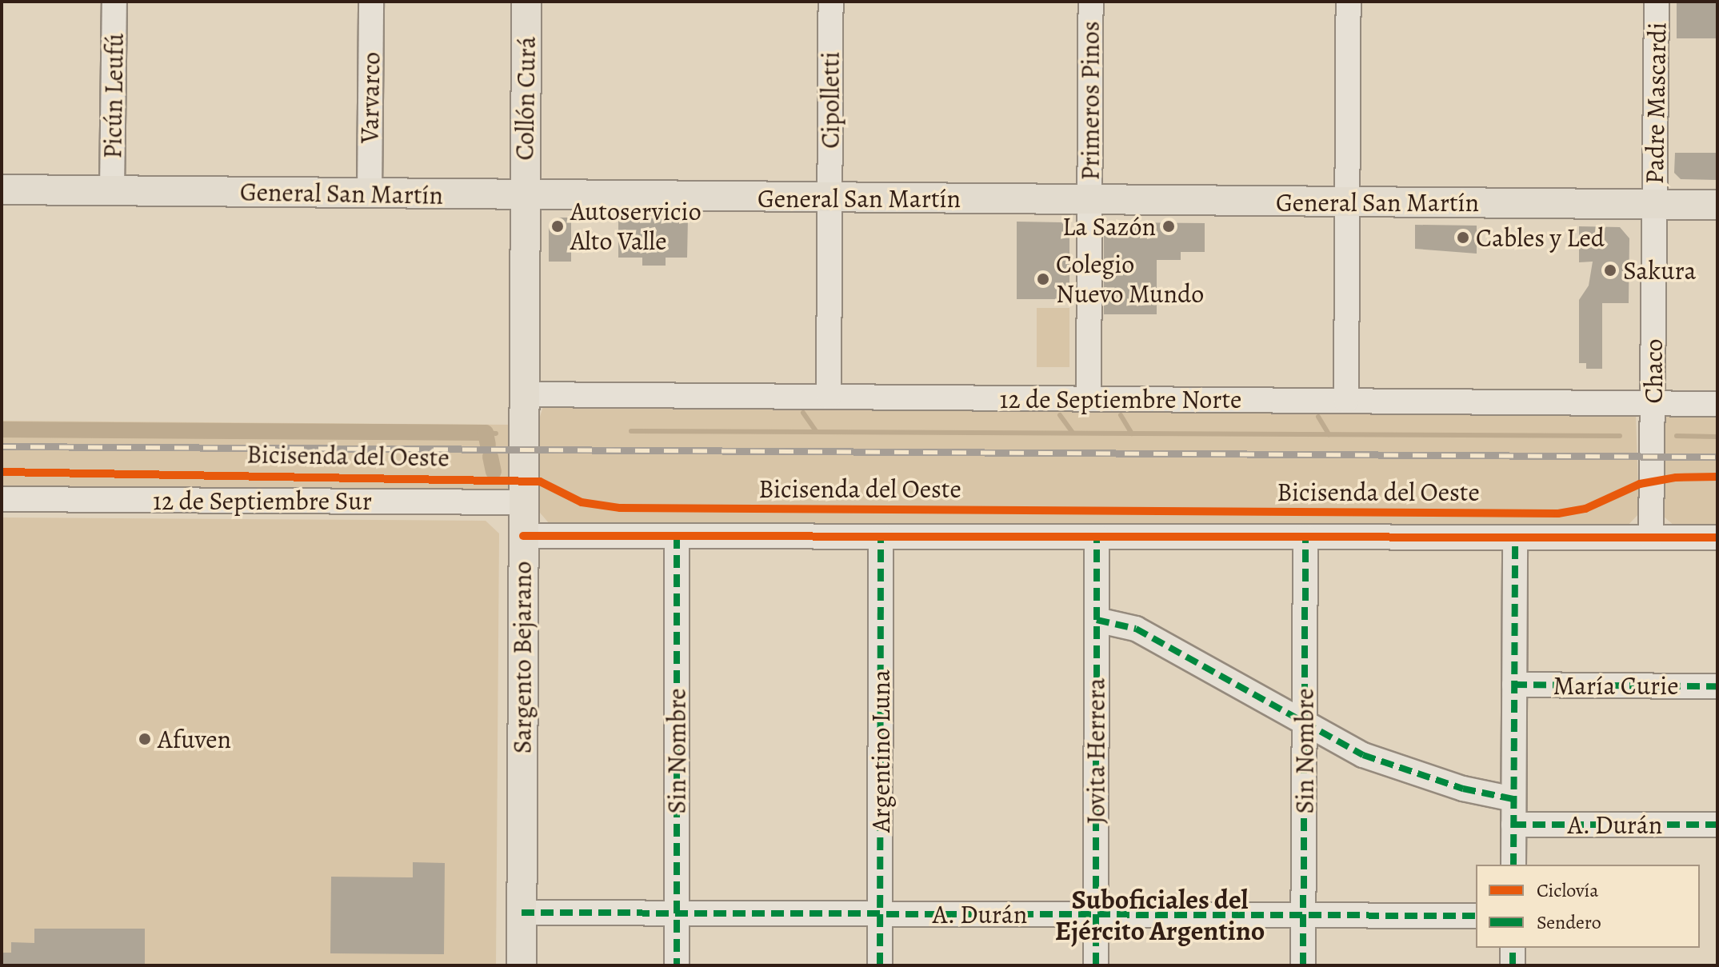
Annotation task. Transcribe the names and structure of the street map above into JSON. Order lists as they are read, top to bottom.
{
  "streets": {
    "main road": ["Collón Curá", "General San Martín", "Sargento Bejarano"],
    "street": [
      "Picún Leufú",
      "Varvarco",
      "Cipolletti",
      "Primeros Pinos",
      "Padre Mascardi",
      "Chaco",
      "12 de Septiembre Norte",
      "12 de Septiembre Sur",
      "María Curie",
      "Sin Nombre",
      "Argentino Luna",
      "Jovita Herrera",
      "A. Durán"
    ],
    "cycle path": ["Bicisenda del Oeste"]
  },
  "crossings": [
    ["Picún Leufú", "General San Martín"],
    ["Varvarco", "General San Martín"],
    ["Collón Curá", "General San Martín"],
    ["Collón Curá", "Sargento Bejarano"],
    ["Cipolletti", "General San Martín"],
    ["Primeros Pinos", "General San Martín"],
    ["Padre Mascardi", "General San Martín"],
    ["Padre Mascardi", "Chaco"],
    ["General San Martín", "Chaco"],
    ["General San Martín", "Sargento Bejarano"],
    ["Chaco", "12 de Septiembre Norte"],
    ["12 de Septiembre Norte", "Sargento Bejarano"],
    ["12 de Septiembre Sur", "Sargento Bejarano"],
    ["Sargento Bejarano", "A. Durán"],
    ["Sin Nombre", "A. Durán"],
    ["Argentino Luna", "A. Durán"],
    ["Jovita Herrera", "A. Durán"]
  ],
  "districts": ["Suboficiales del Ejército Argentino"],
  "places": [
    "Autoservicio Alto Valle",
    "La Sazón",
    "Cables y Led",
    "Sakura",
    "Colegio Nuevo Mundo",
    "Afuven"
  ],
  "legend": ["Ciclovía", "Sendero"]
}
